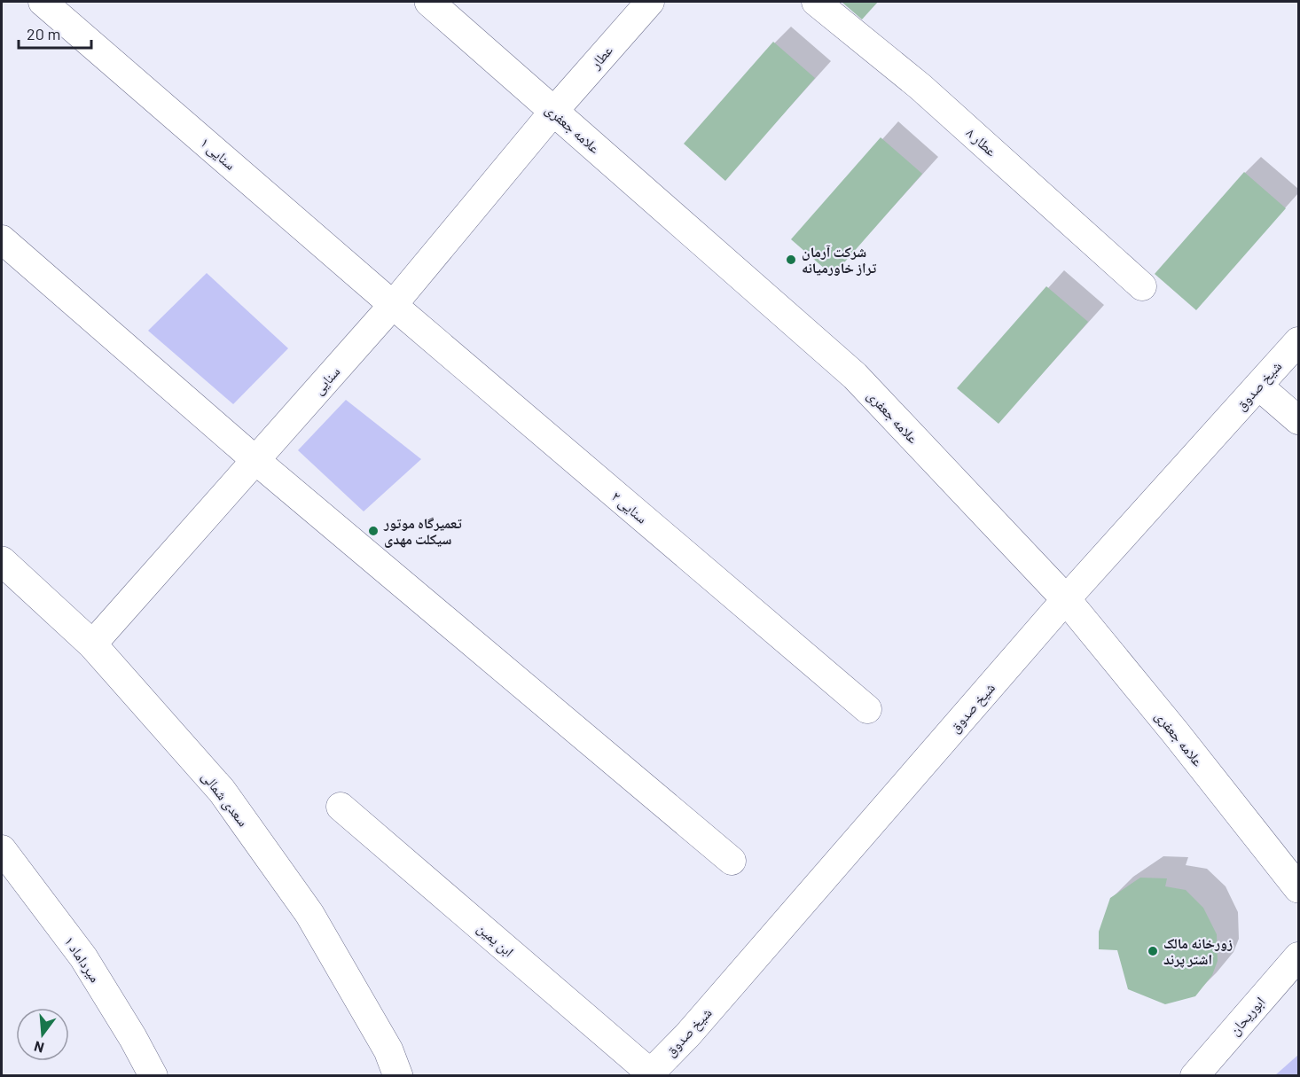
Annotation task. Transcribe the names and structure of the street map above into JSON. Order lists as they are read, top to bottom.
{
  "streets": {
    "street": [
      "عطار",
      "علامه جعفری",
      "عطار ۸",
      "سنایی ۱",
      "سنایی",
      "شیخ صدوق",
      "سنایی ۲",
      "سعدی شمالی",
      "ابن یمین",
      "میرداماد ۱",
      "ابوریحان"
    ]
  },
  "crossings": [
    ["عطار", "علامه جعفری"],
    ["عطار", "سنایی"],
    ["علامه جعفری", "سنایی"],
    ["علامه جعفری", "شیخ صدوق"],
    ["سنایی ۱", "سنایی"],
    ["سنایی ۱", "سنایی ۲"],
    ["سنایی", "سنایی ۲"],
    ["سنایی", "سعدی شمالی"],
    ["شیخ صدوق", "ابن یمین"]
  ],
  "places": ["شرکت آرمان تراز خاورمیانه", "تعمیرگاه موتور سیکلت مهدی", "زورخانه مالک اشتر پرند"],
  "scale_bar": "20 m",
  "north": "bottom"
}
